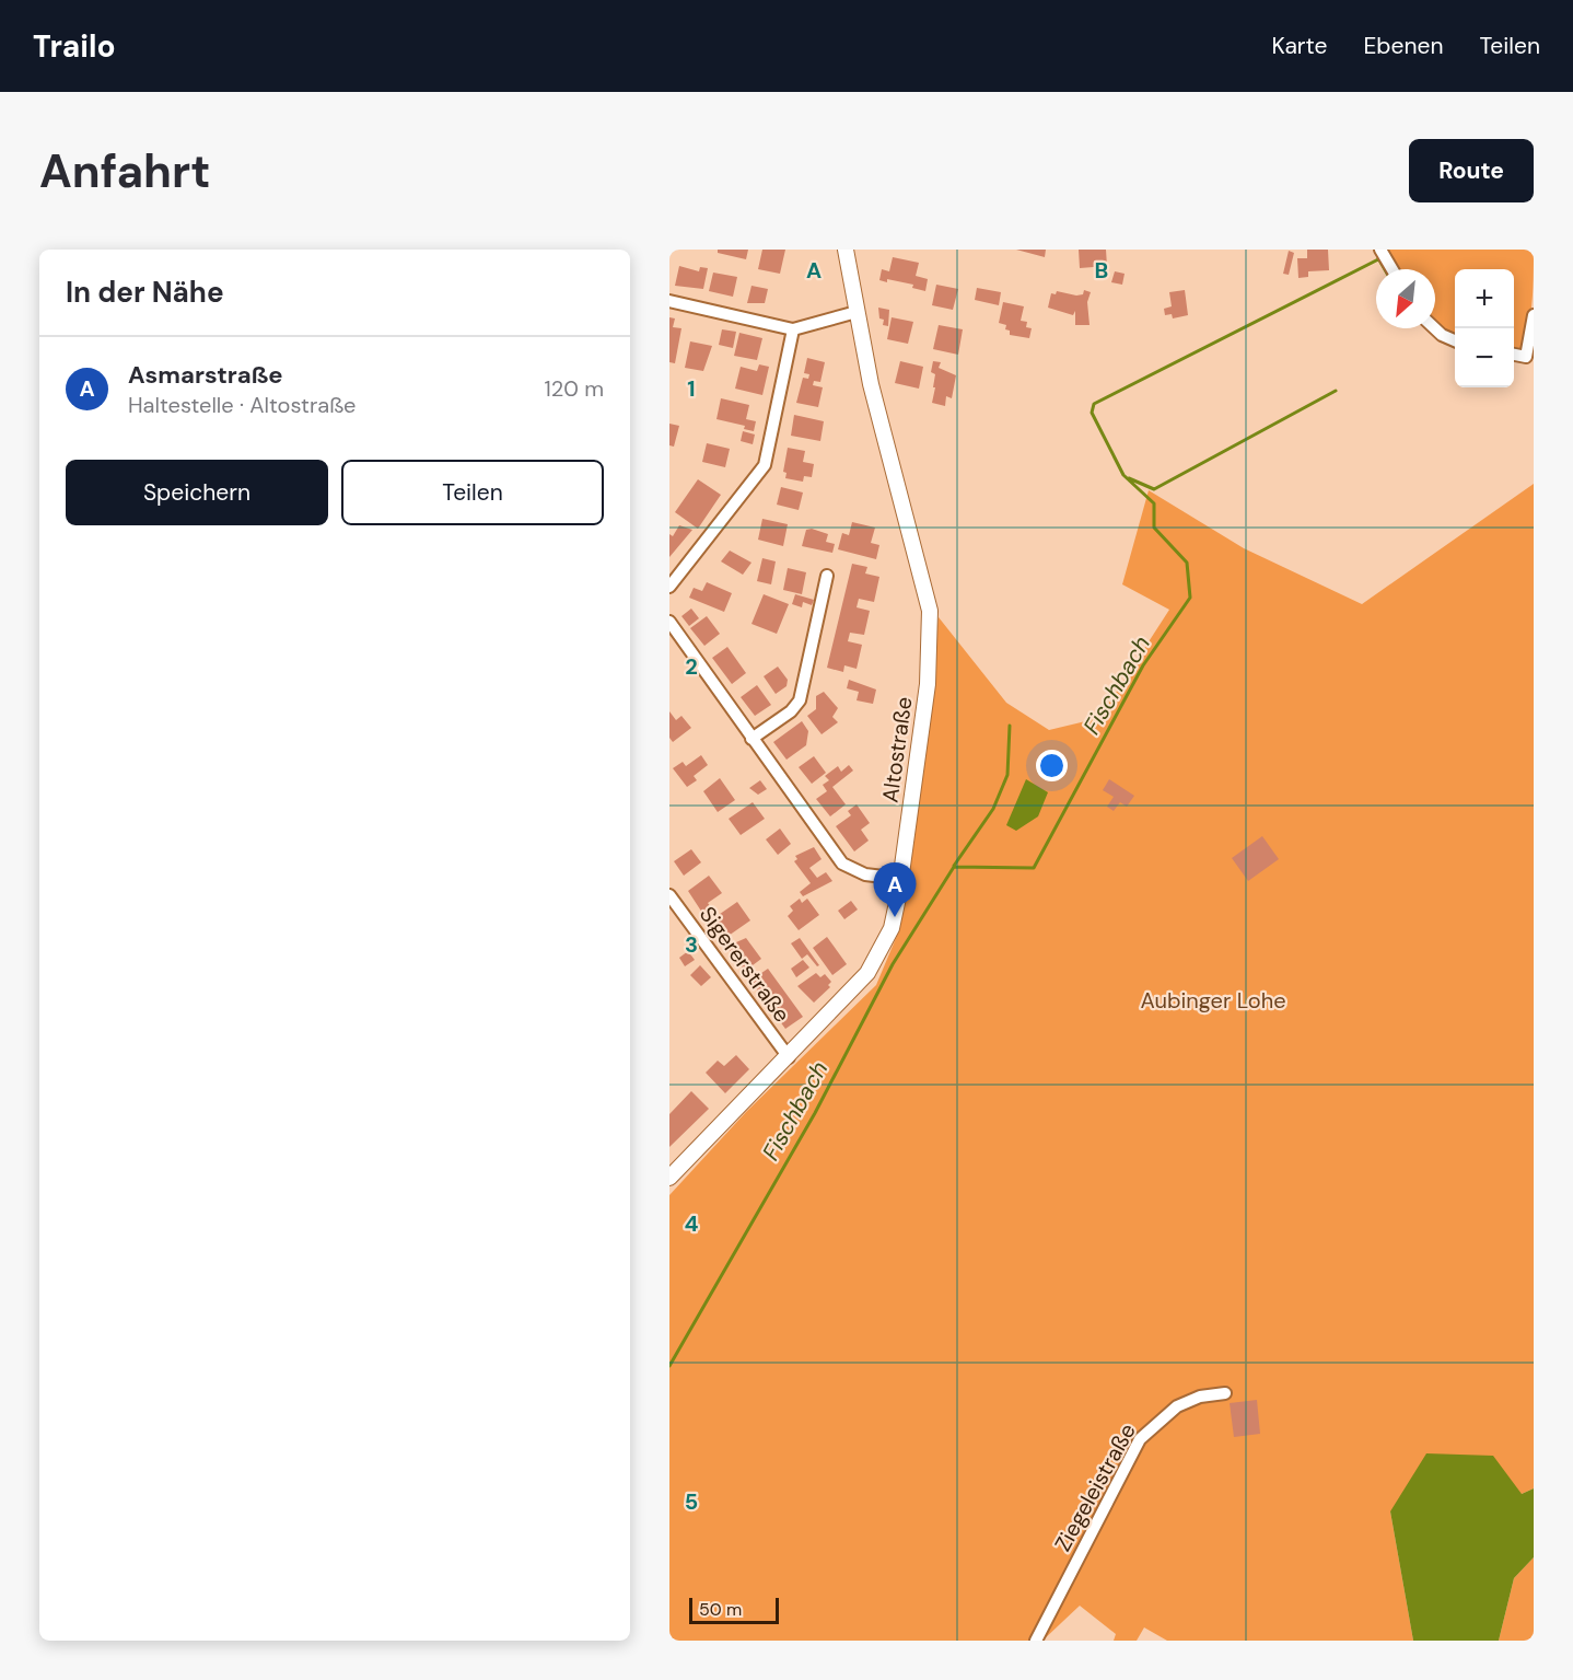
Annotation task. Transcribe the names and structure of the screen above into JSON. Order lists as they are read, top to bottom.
{
  "streets": {
    "main road": ["Altostraße"],
    "street": ["Sigererstraße", "Ziegeleistraße"]
  },
  "crossings": [
    ["Altostraße", "Sigererstraße"]
  ],
  "water": ["Fischbach"],
  "parks": ["Aubinger Lohe"],
  "scale_bar": "50 m",
  "north": "bottom left",
  "page": {
    "header": "Trailo",
    "nav": ["Karte", "Ebenen", "Teilen"],
    "buttons": [
      "Route",
      ["Speichern", "Teilen"]
    ],
    "title": "Anfahrt",
    "heading": "In der Nähe",
    "map_buttons": ["+", "−"],
    "list": [
      {
        "mark": "A",
        "name": "Asmarstraße",
        "note": "Haltestelle · Altostraße",
        "value": "120 m"
      }
    ],
    "pins": "A",
    "scale": "50 m"
  },
  "grid": {
    "columns": ["A", "B"],
    "rows": [
      "1",
      "2",
      "3",
      "4",
      "5"
    ]
  }
}
